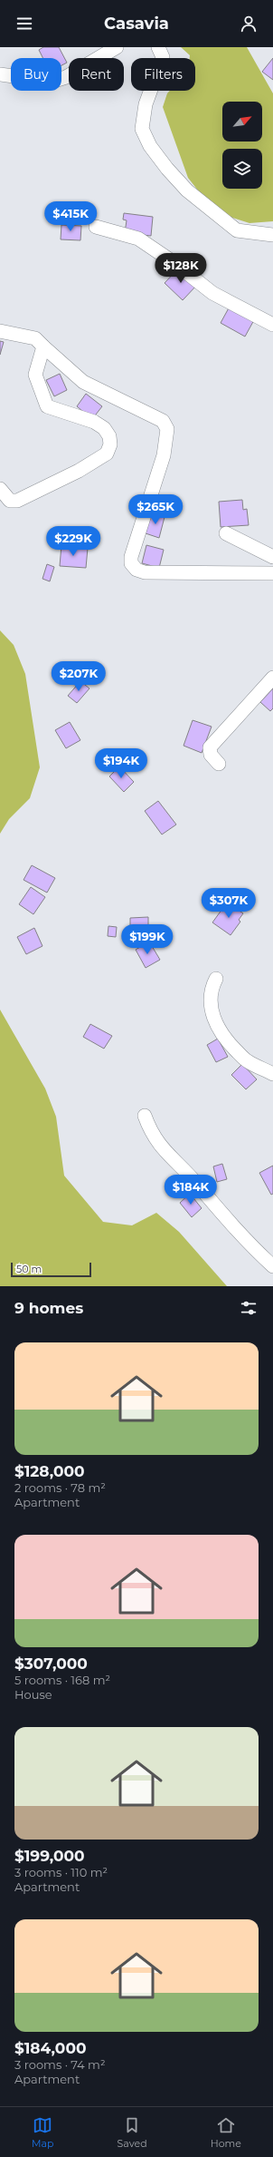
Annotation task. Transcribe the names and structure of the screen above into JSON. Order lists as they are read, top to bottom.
{
  "scale_bar": "50 m",
  "north": "top right",
  "page": {
    "header": "Casavia",
    "chip": ["Buy", "Rent", "Filters"],
    "price": [
      "$415K",
      "$128K",
      "$265K",
      "$229K",
      "$207K",
      "$194K",
      "$307K",
      "$199K",
      "$184K"
    ],
    "scale": "50 m",
    "heading": "9 homes",
    "list": [
      {
        "name": "$128,000",
        "note": "2 rooms · 78 m² · Apartment"
      },
      {
        "name": "$307,000",
        "note": "5 rooms · 168 m² · House"
      },
      {
        "name": "$199,000",
        "note": "3 rooms · 110 m² · Apartment"
      },
      {
        "name": "$184,000",
        "note": "3 rooms · 74 m² · Apartment"
      }
    ],
    "tabs": ["Map", "Saved", "Home"]
  }
}
